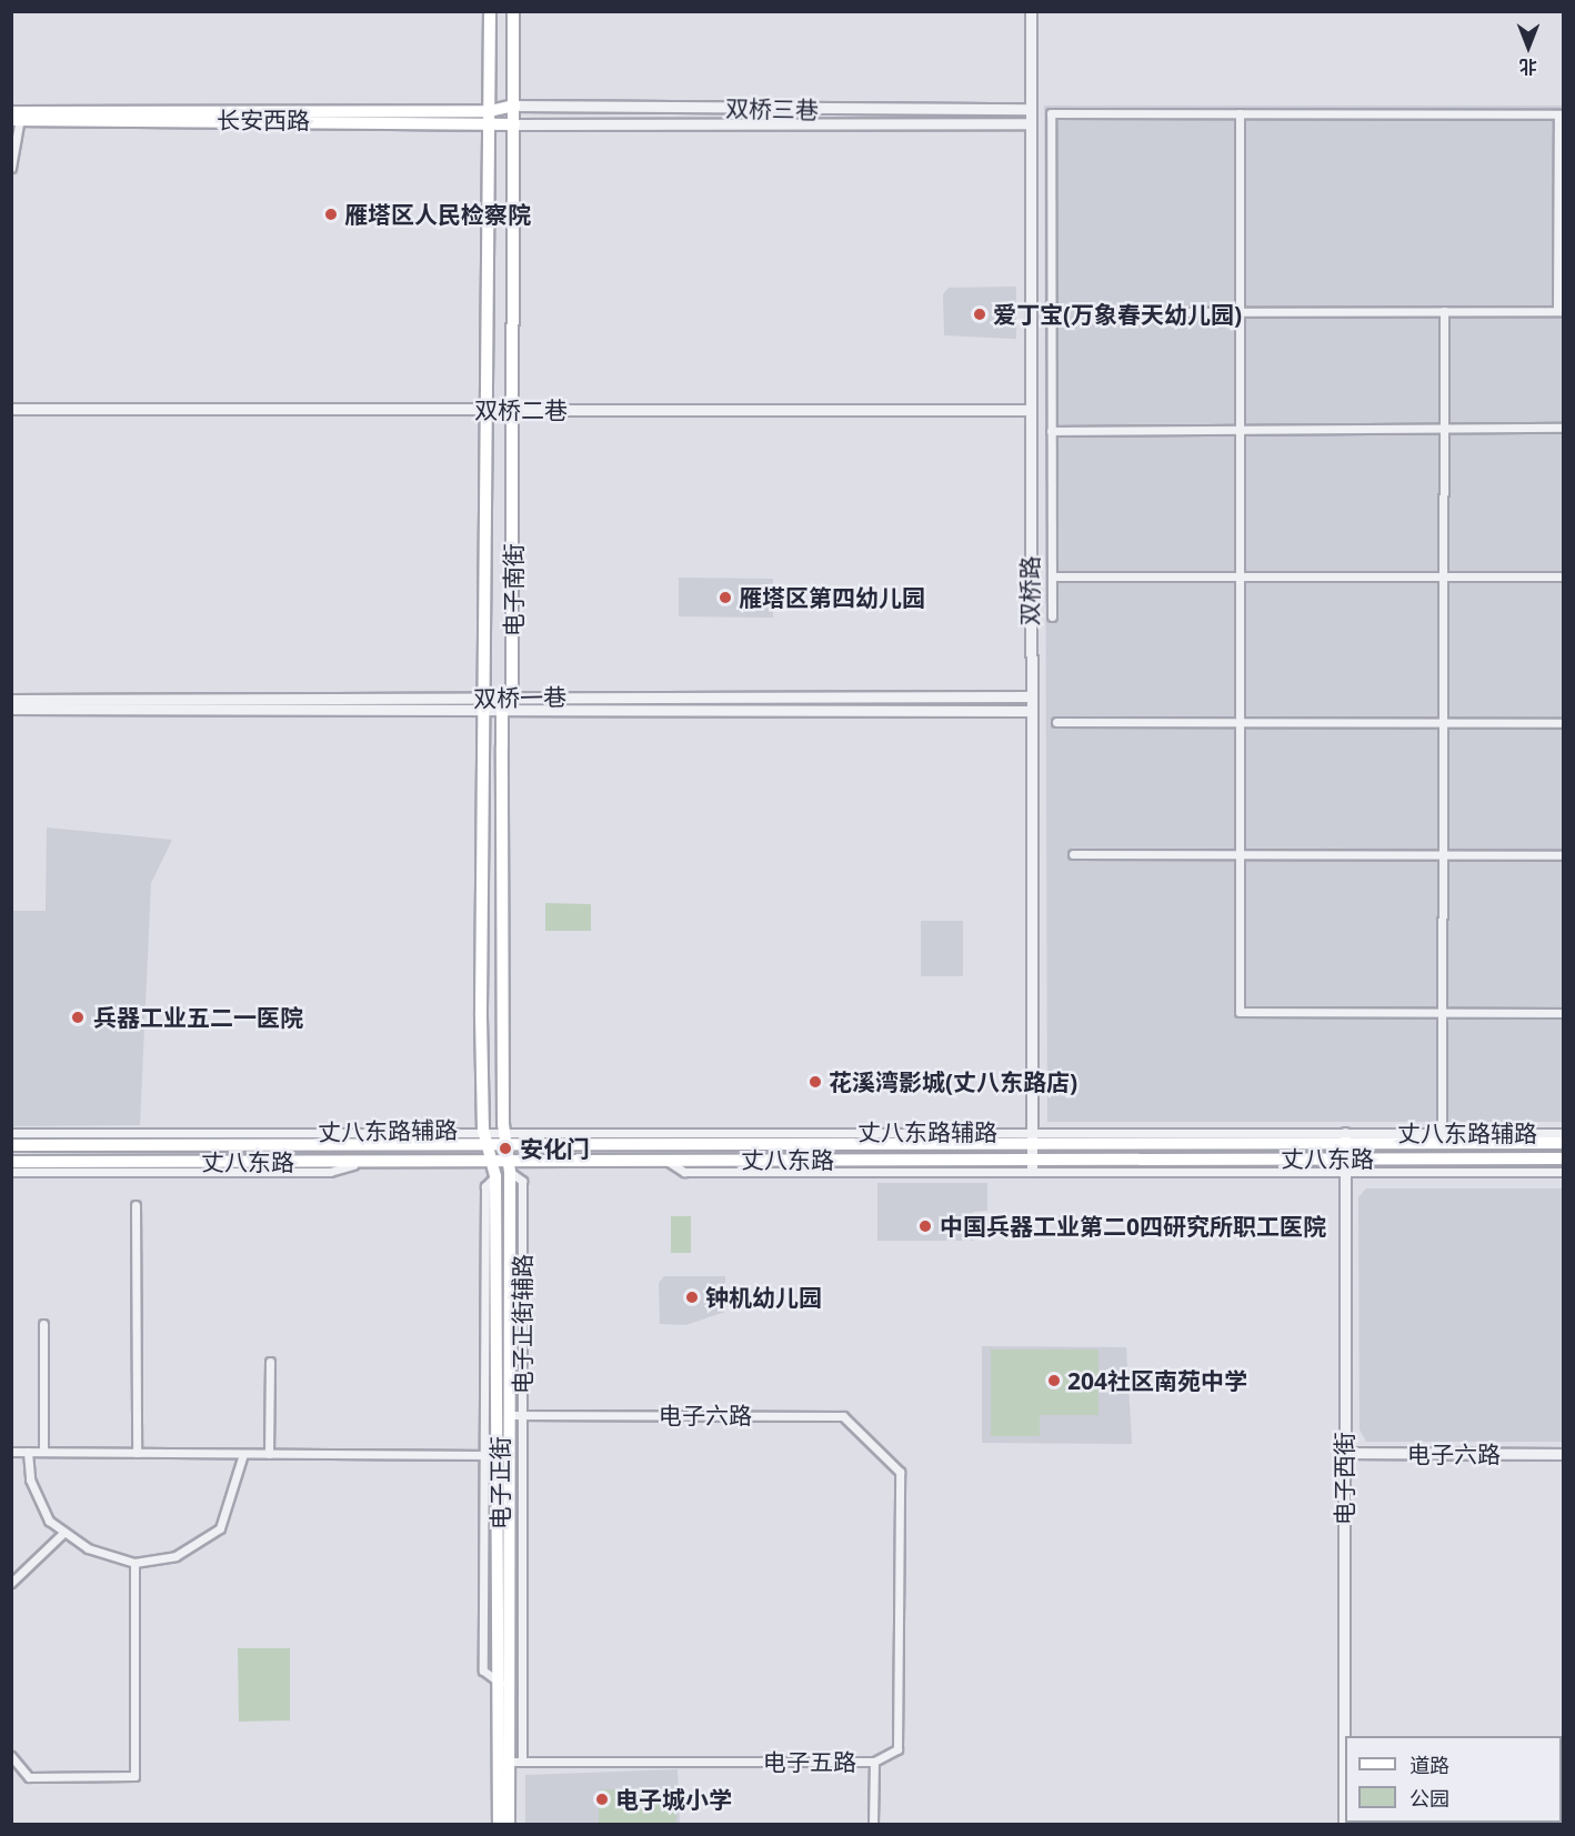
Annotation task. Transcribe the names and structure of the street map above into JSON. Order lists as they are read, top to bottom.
{
  "streets": {
    "main road": [
      "长安西路",
      "电子南街",
      "丈八东路",
      "电子正街"
    ],
    "street": [
      "双桥三巷",
      "双桥二巷",
      "双桥路",
      "双桥一巷",
      "丈八东路辅路",
      "电子正街辅路",
      "电子六路",
      "电子西街",
      "电子五路"
    ]
  },
  "crossings": [
    ["双桥三巷", "长安西路"],
    ["双桥三巷", "电子南街"],
    ["双桥三巷", "双桥路"],
    ["长安西路", "电子南街"],
    ["双桥二巷", "电子南街"],
    ["双桥二巷", "双桥路"],
    ["电子南街", "双桥一巷"],
    ["电子南街", "丈八东路辅路"],
    ["电子南街", "丈八东路"],
    ["电子南街", "电子正街"],
    ["双桥路", "双桥一巷"],
    ["双桥路", "丈八东路辅路"],
    ["双桥路", "丈八东路"],
    ["丈八东路辅路", "丈八东路"],
    ["丈八东路辅路", "电子西街"],
    ["丈八东路", "电子正街辅路"],
    ["丈八东路", "电子西街"],
    ["丈八东路", "电子正街"],
    ["电子正街辅路", "电子六路"],
    ["电子正街辅路", "电子正街"],
    ["电子正街辅路", "电子五路"],
    ["电子六路", "电子西街"],
    ["电子六路", "电子正街"],
    ["电子六路", "电子五路"],
    ["电子正街", "电子五路"]
  ],
  "places": [
    "雁塔区人民检察院",
    "爱丁宝(万象春天幼儿园)",
    "雁塔区第四幼儿园",
    "兵器工业五二一医院",
    "花溪湾影城(丈八东路店)",
    "安化门",
    "中国兵器工业第二0四研究所职工医院",
    "钟机幼儿园",
    "204社区南苑中学",
    "电子城小学"
  ],
  "legend": ["道路", "公园"],
  "north": "bottom"
}
